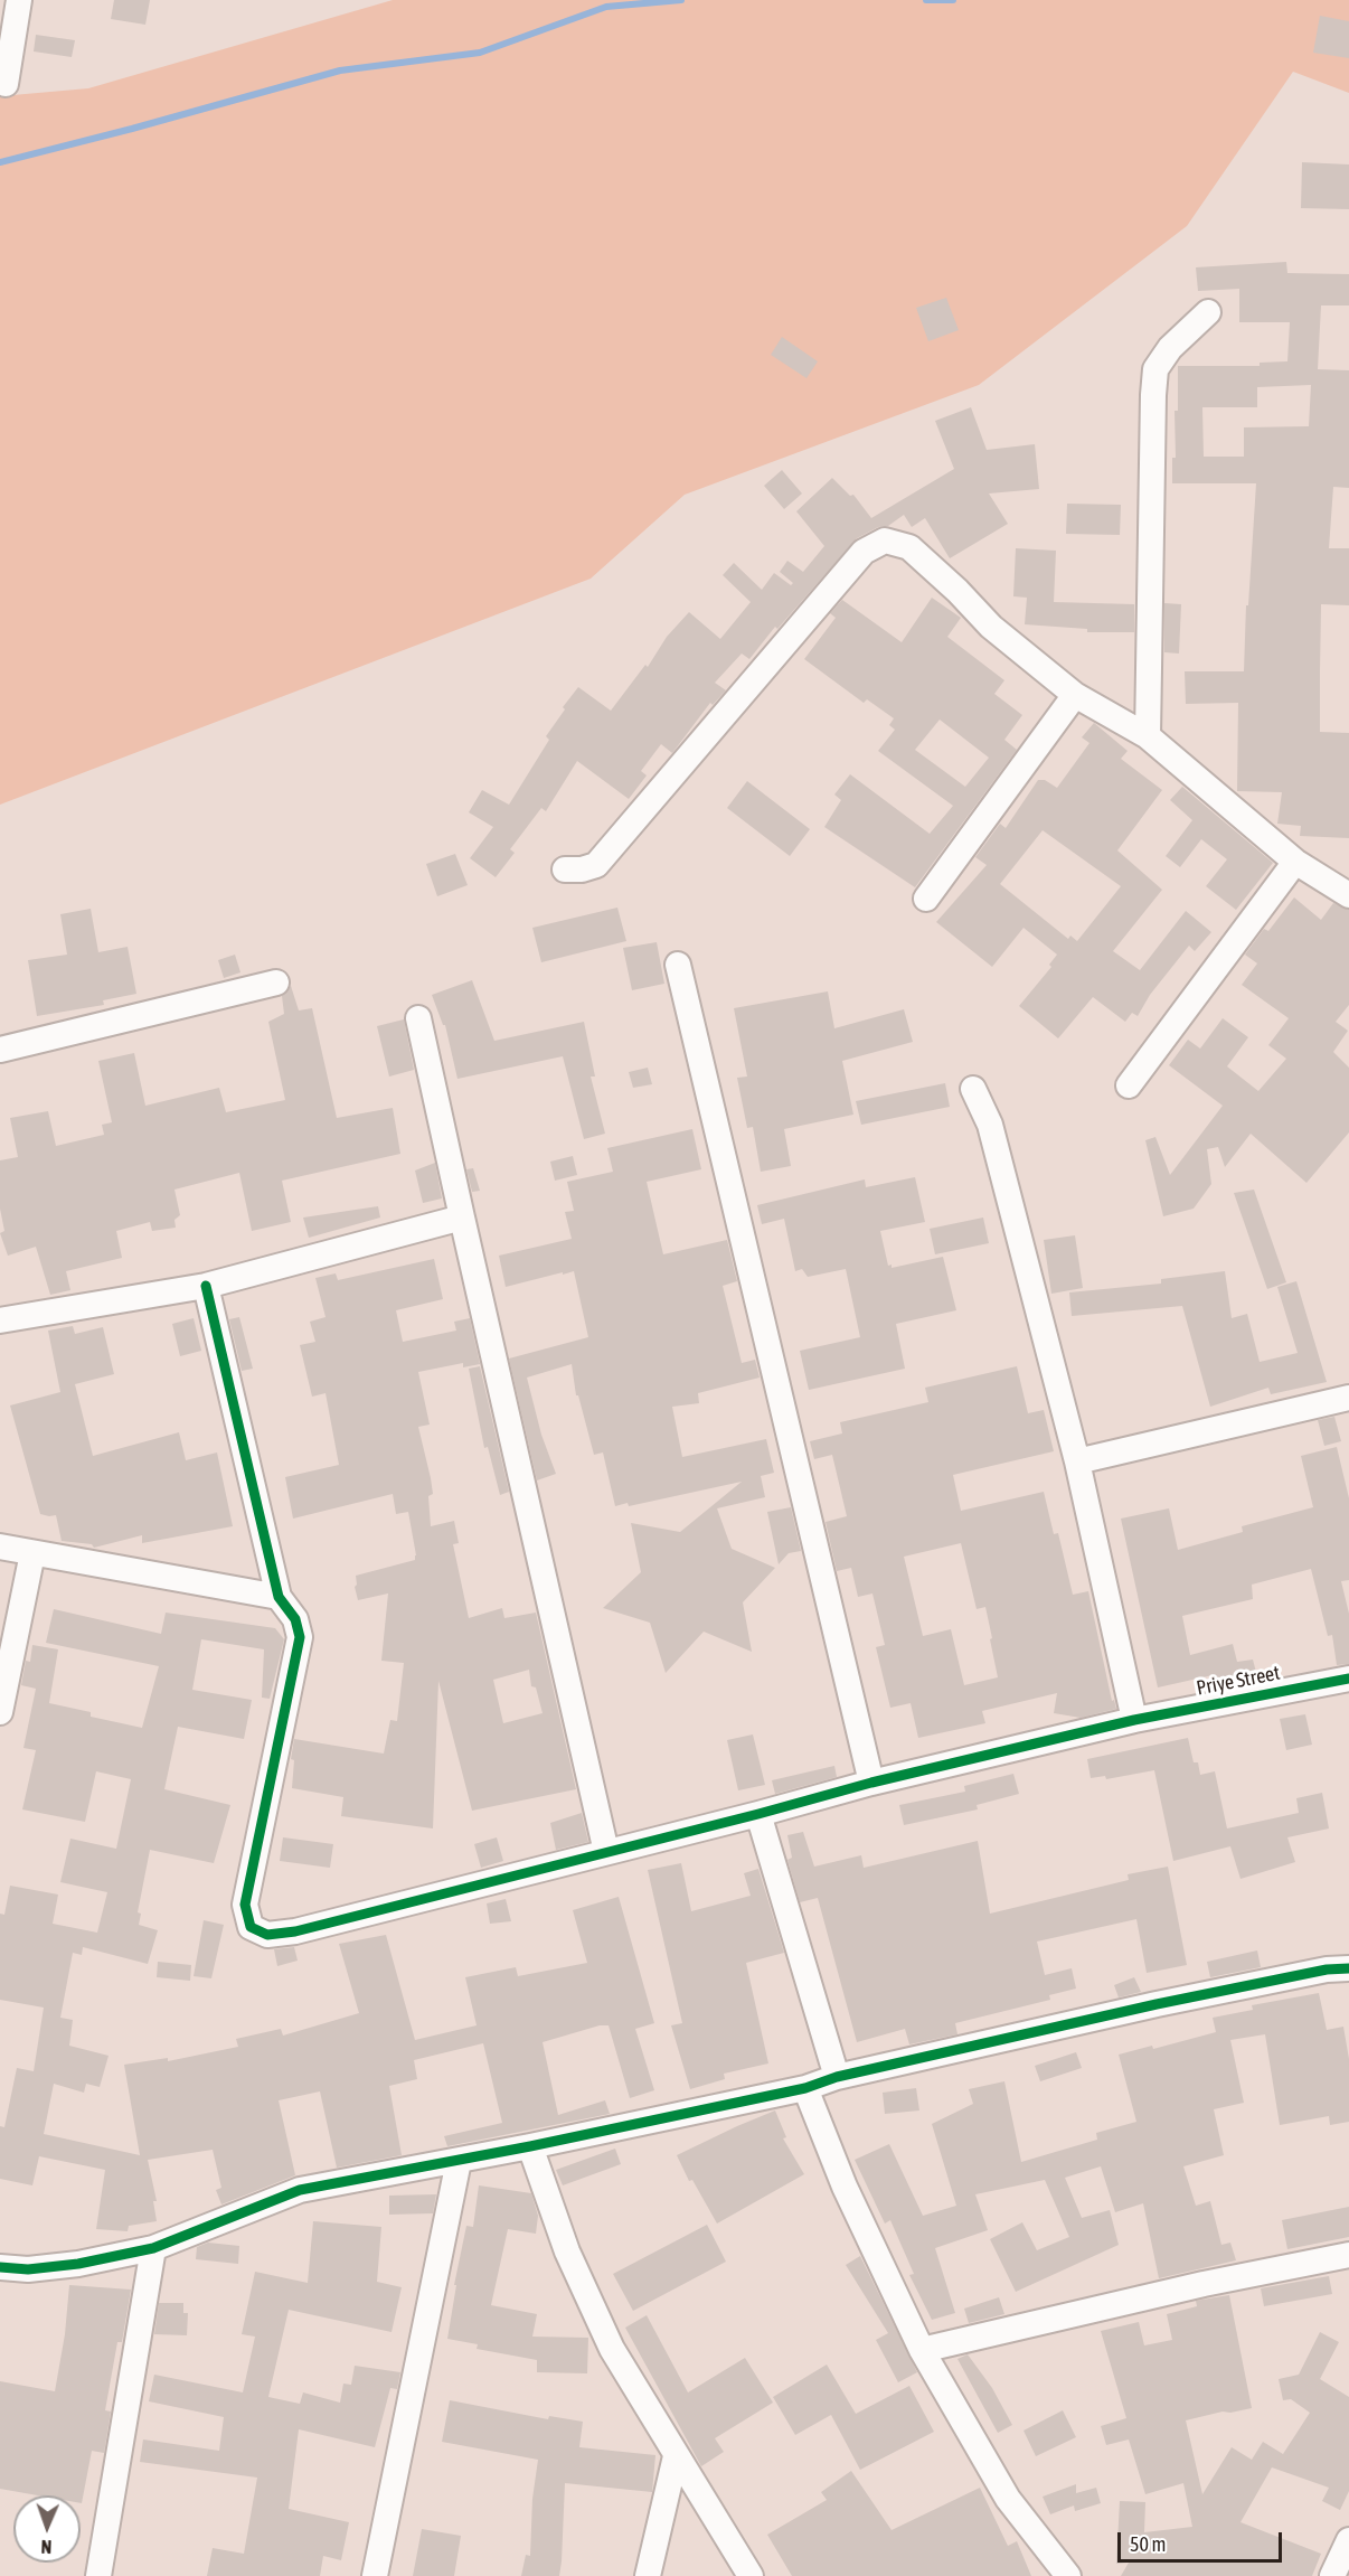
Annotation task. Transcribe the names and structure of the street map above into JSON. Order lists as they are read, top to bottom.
{
  "streets": {
    "street": ["Priye Street"]
  },
  "scale_bar": "50 m",
  "north": "bottom"
}
